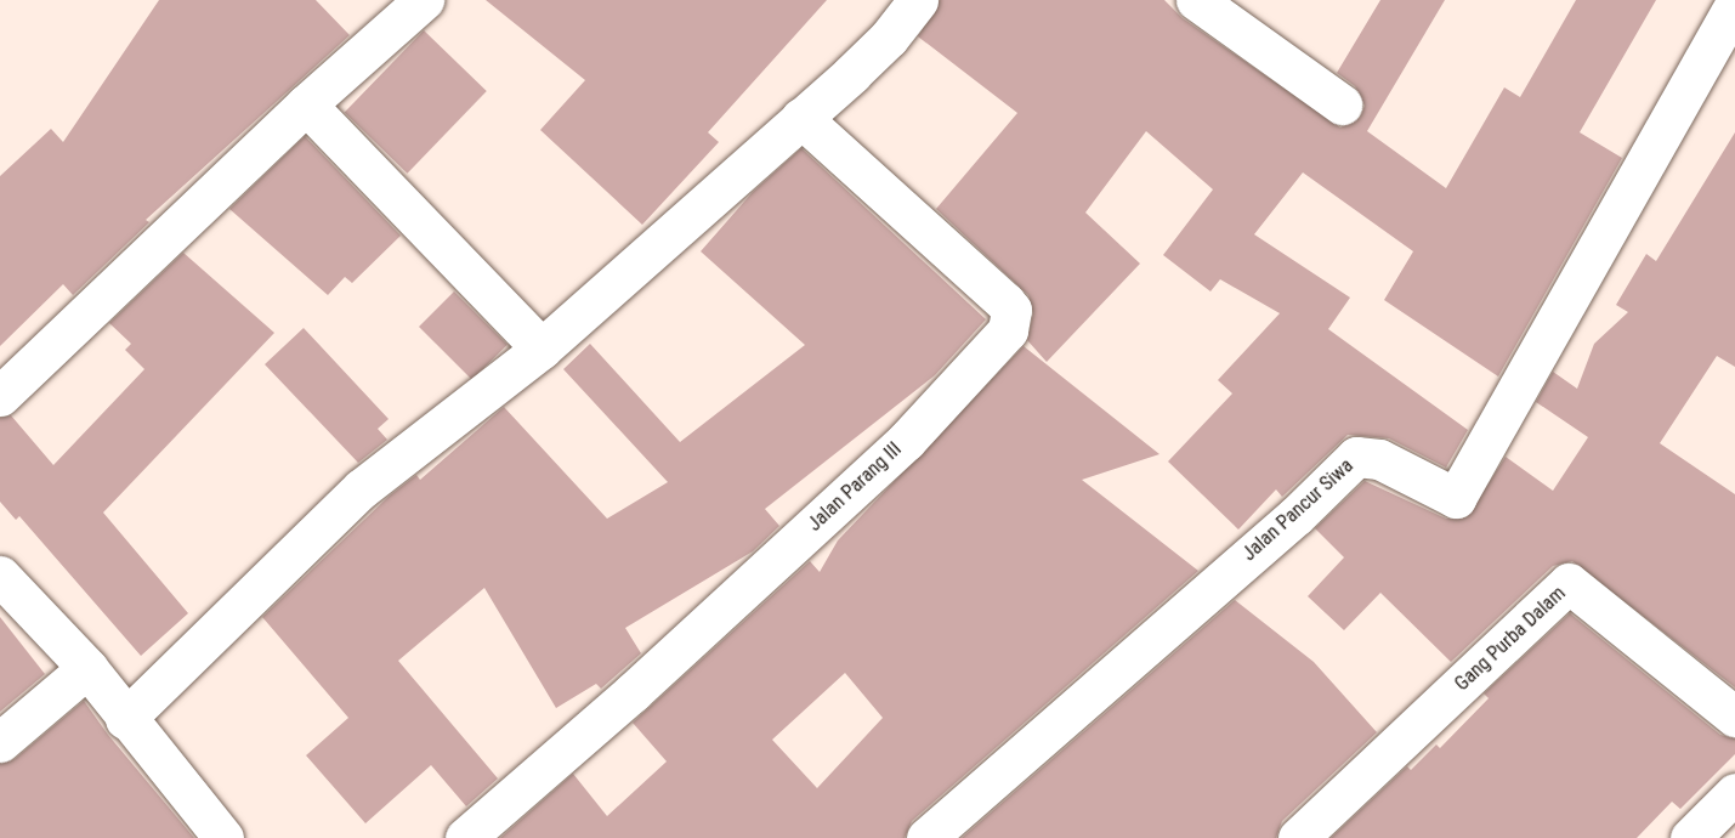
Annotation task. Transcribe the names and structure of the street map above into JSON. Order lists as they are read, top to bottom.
{
  "streets": {
    "street": ["Jalan Parang III", "Jalan Pancur Siwa", "Gang Purba Dalam"]
  }
}
